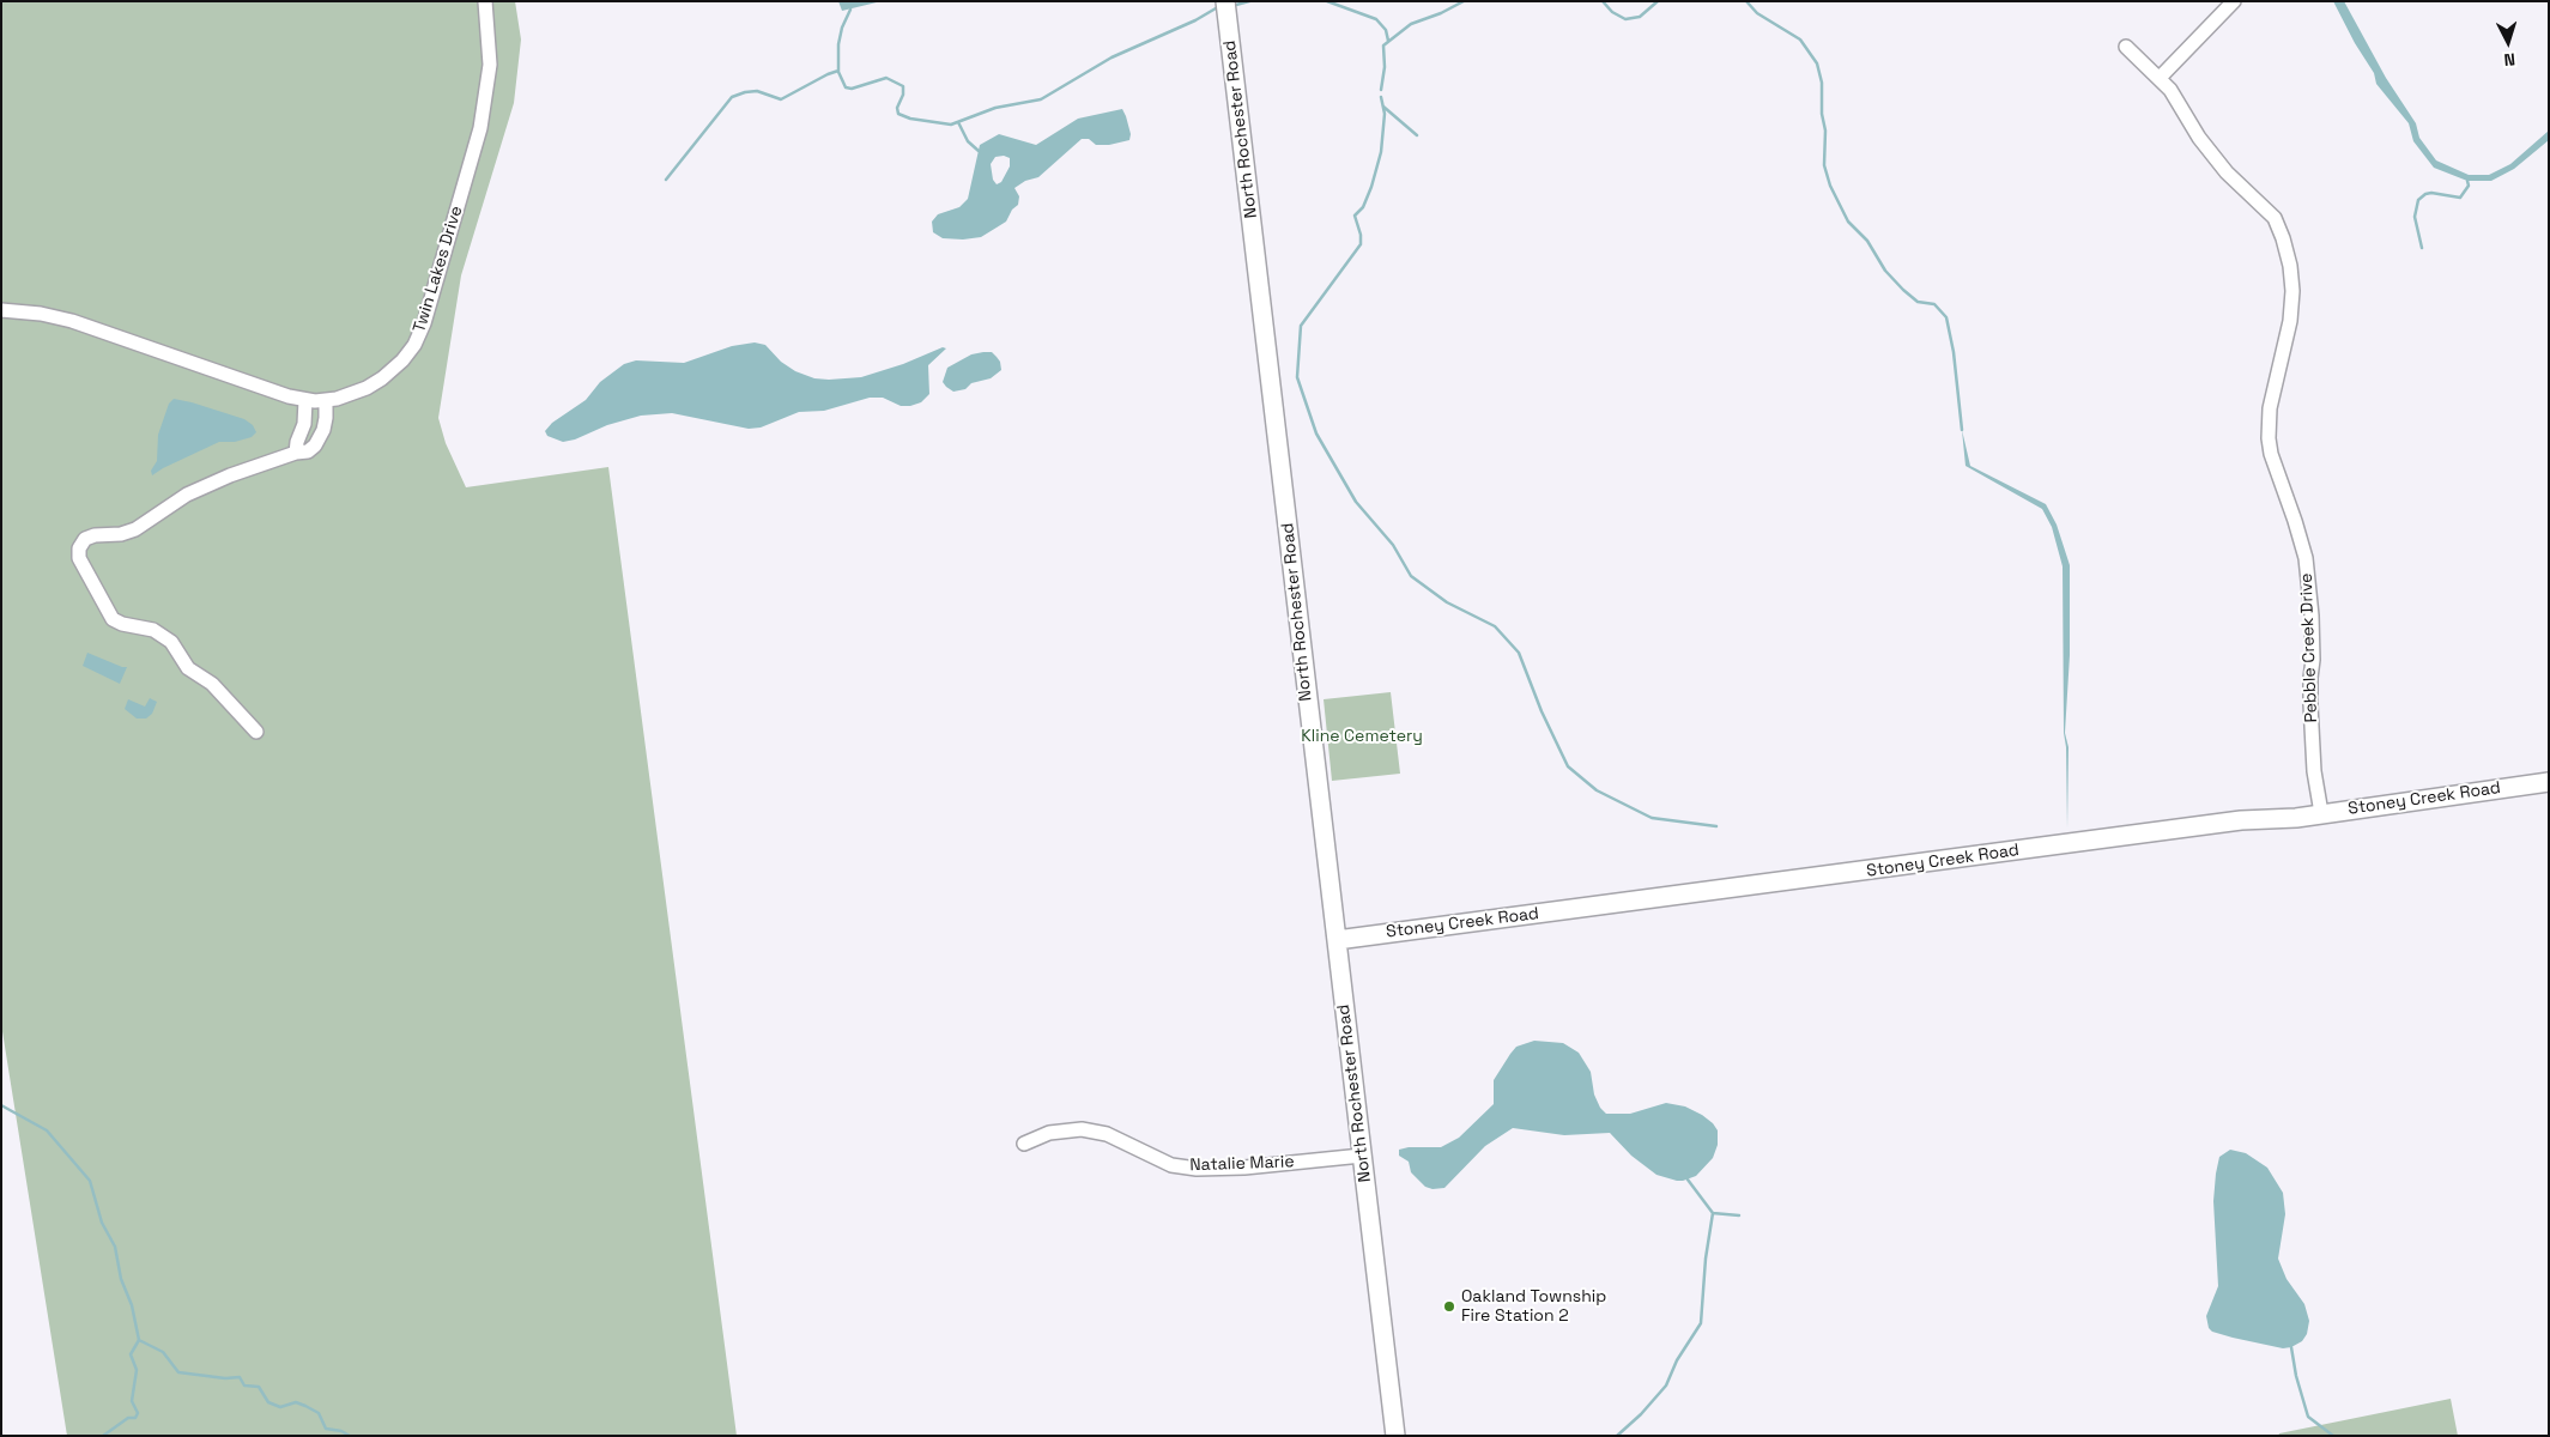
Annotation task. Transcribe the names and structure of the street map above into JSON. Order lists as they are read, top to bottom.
{
  "streets": {
    "main road": ["North Rochester Road", "Stoney Creek Road"],
    "street": ["Twin Lakes Drive", "Pebble Creek Drive", "Natalie Marie"]
  },
  "crossings": [
    ["North Rochester Road", "Stoney Creek Road"],
    ["North Rochester Road", "Natalie Marie"],
    ["Pebble Creek Drive", "Stoney Creek Road"]
  ],
  "parks": ["Kline Cemetery"],
  "places": ["Oakland Township Fire Station 2"],
  "north": "bottom"
}
